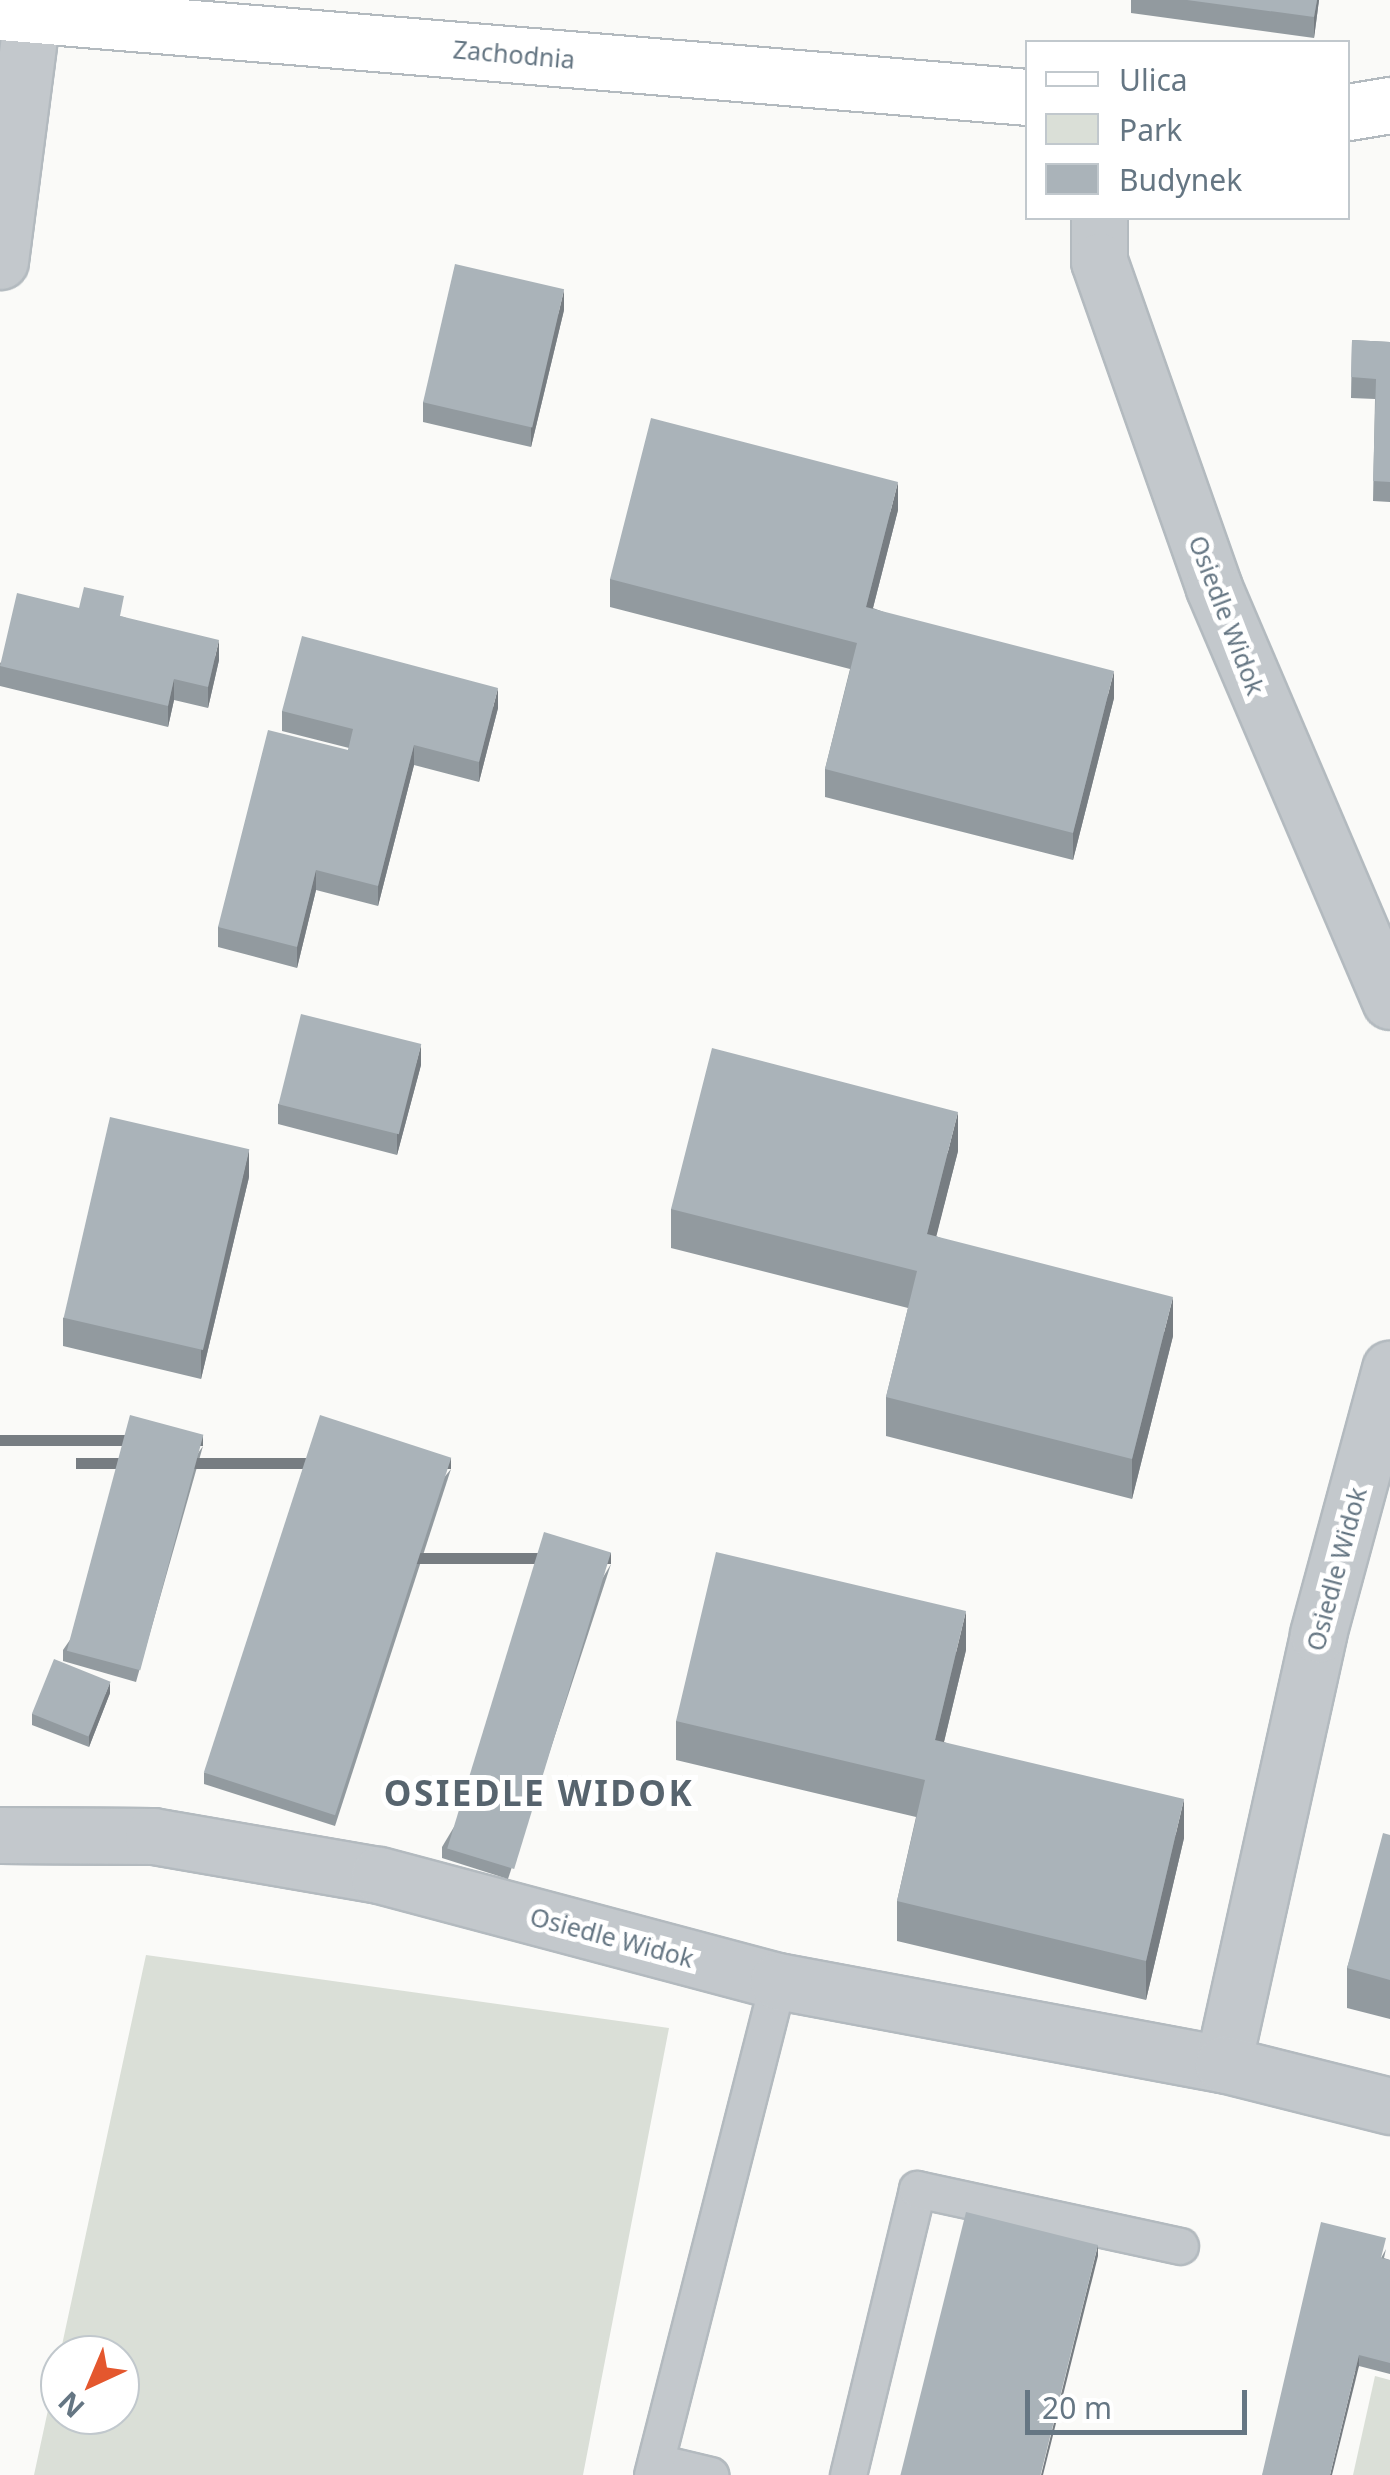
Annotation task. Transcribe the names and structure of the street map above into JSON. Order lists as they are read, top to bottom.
{
  "streets": {
    "street": ["Zachodnia", "Osiedle Widok"]
  },
  "districts": ["OSIEDLE WIDOK"],
  "legend": ["Ulica", "Park", "Budynek"],
  "scale_bar": "20 m",
  "north": "bottom left"
}
